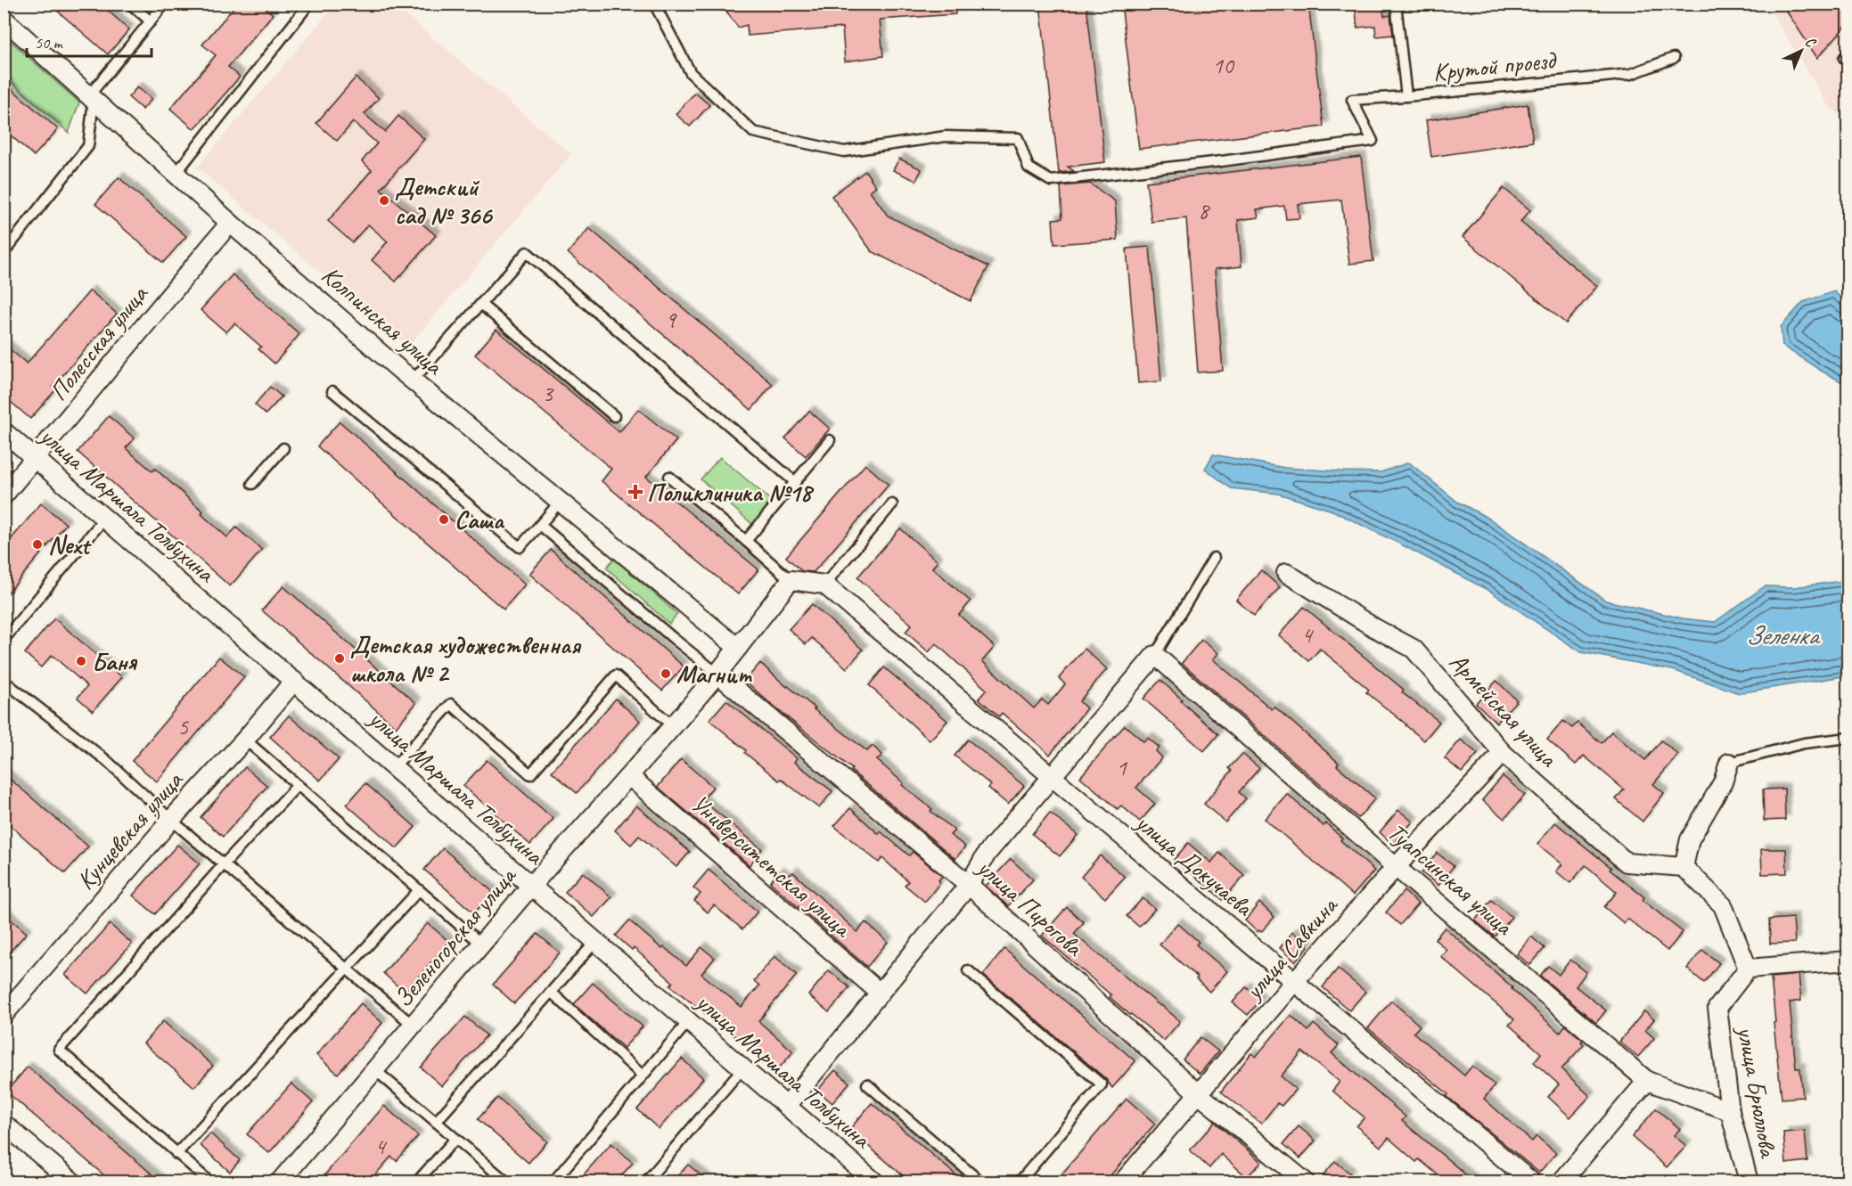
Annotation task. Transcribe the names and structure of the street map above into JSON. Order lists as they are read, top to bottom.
{
  "streets": {
    "street": [
      "Колпинская улица",
      "Полесская улица",
      "улица Маршала Толбухина",
      "Армейская улица",
      "Кунцевская улица",
      "улица Докучаева",
      "Университетская улица",
      "Туапсинская улица",
      "улица Пирогова",
      "Зеленогорская улица",
      "улица Савкина",
      "улица Брюллова"
    ],
    "lane": ["Крутой проезд"]
  },
  "crossings": [
    ["Колпинская улица", "Полесская улица"],
    ["Колпинская улица", "Зеленогорская улица"],
    ["Полесская улица", "улица Маршала Толбухина"],
    ["улица Маршала Толбухина", "Кунцевская улица"],
    ["улица Маршала Толбухина", "Зеленогорская улица"],
    ["Армейская улица", "улица Савкина"],
    ["улица Докучаева", "улица Савкина"],
    ["Университетская улица", "Зеленогорская улица"],
    ["Туапсинская улица", "улица Савкина"],
    ["Туапсинская улица", "улица Брюллова"],
    ["улица Пирогова", "Зеленогорская улица"],
    ["улица Пирогова", "улица Савкина"]
  ],
  "water": ["Зеленка"],
  "places": {
    "other": [
      "Детский сад № 366",
      "Саша",
      "Next",
      "Детская художественная школа № 2",
      "Баня",
      "Магнит"
    ],
    "health": ["Поликлиника №18"]
  },
  "house_numbers": [
    "10",
    "8",
    "9",
    "3",
    "4",
    "5",
    "1",
    "4"
  ],
  "scale_bar": "50 m",
  "north": "top right"
}
